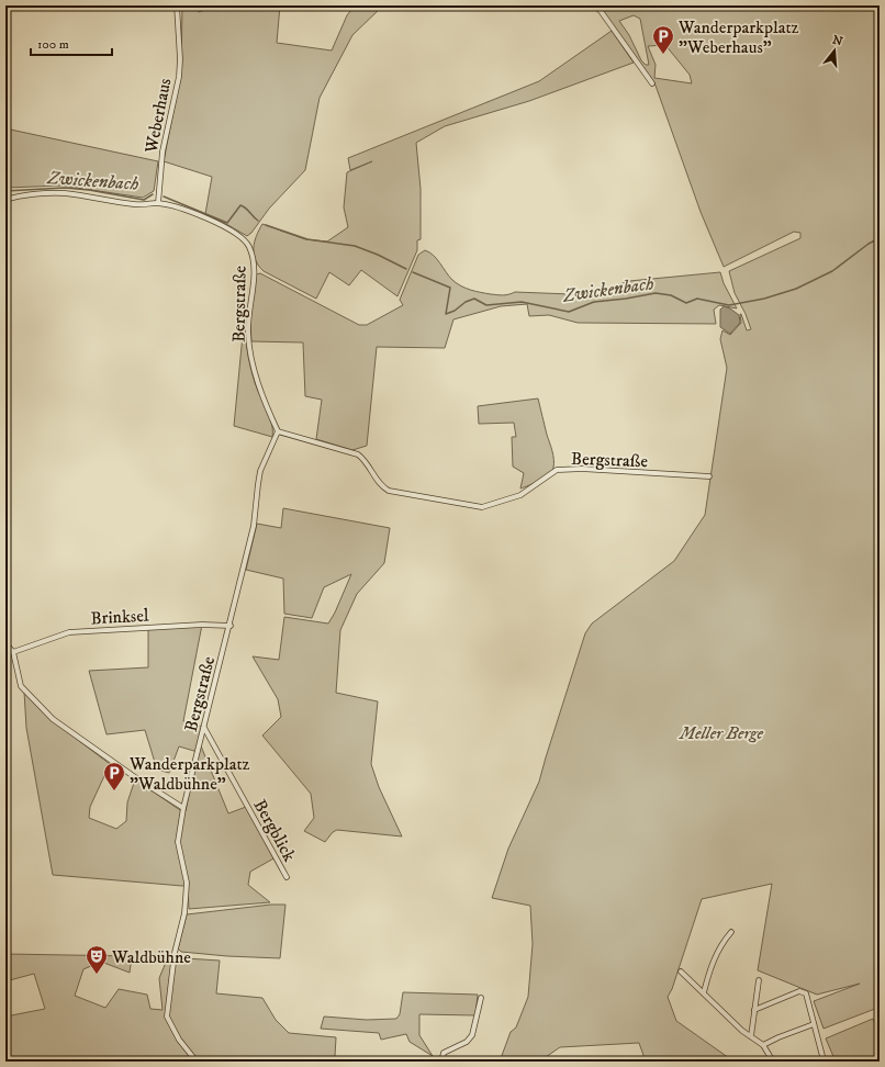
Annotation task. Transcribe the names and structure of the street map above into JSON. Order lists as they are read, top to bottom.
{
  "streets": {
    "street": [
      "Weberhaus",
      "Bergstraße",
      "Brinksel",
      "Bergblick"
    ]
  },
  "crossings": [
    ["Weberhaus", "Bergstraße"],
    ["Bergstraße", "Brinksel"],
    ["Bergstraße", "Bergblick"]
  ],
  "water": ["Zwickenbach"],
  "parks": ["Meller Berge"],
  "places": {
    "parking": ["Wanderparkplatz \"Weberhaus\"", "Wanderparkplatz \"Waldbühne\""],
    "theatre": ["Waldbühne"]
  },
  "scale_bar": "100 m",
  "north": "top"
}
